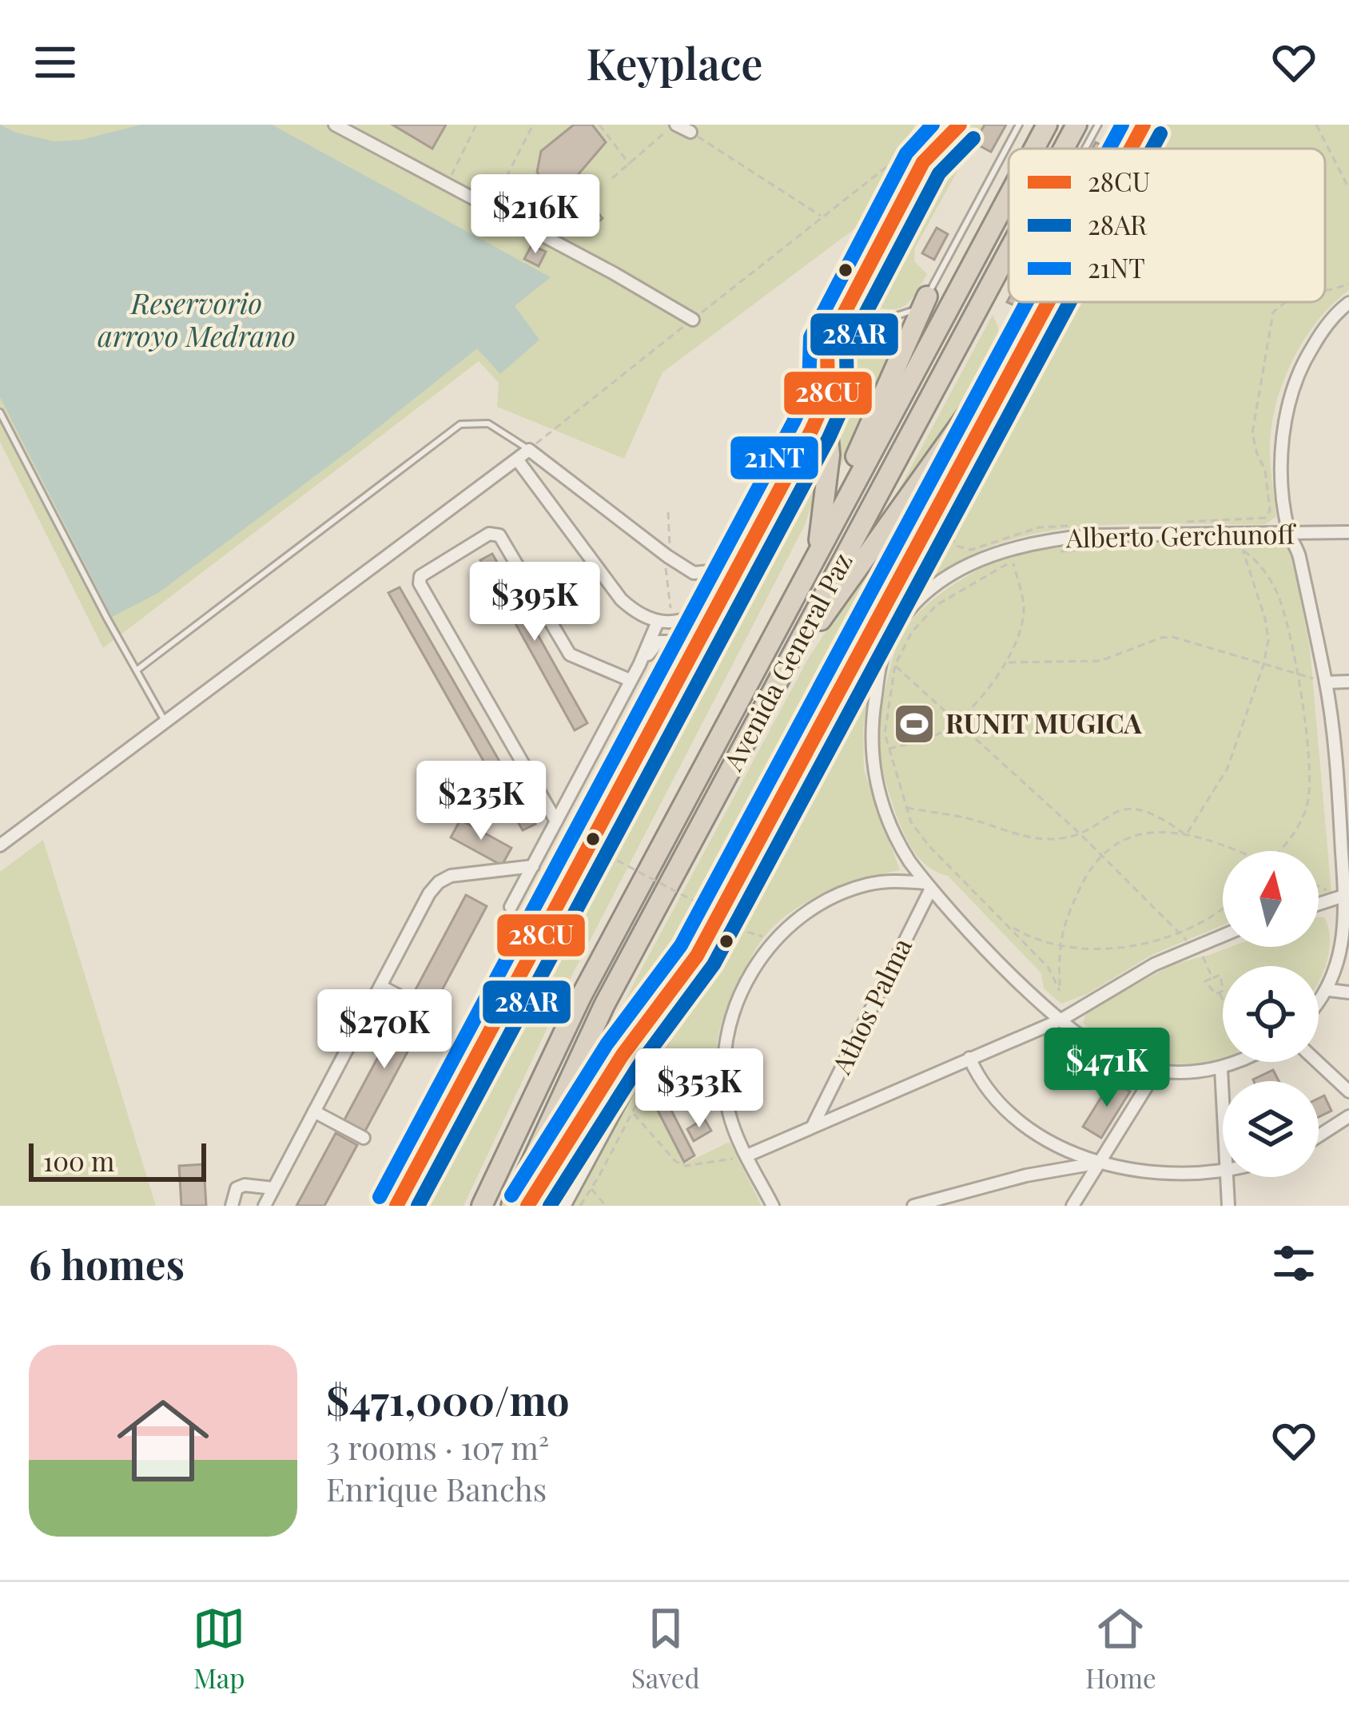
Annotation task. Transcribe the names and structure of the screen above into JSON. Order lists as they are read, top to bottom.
{
  "streets": {
    "highway": ["Avenida General Paz"],
    "street": ["Alberto Gerchunoff", "Athos Palma"]
  },
  "crossings": [
    ["Alberto Gerchunoff", "Athos Palma"]
  ],
  "water": ["Reservorio arroyo Medrano"],
  "places": {
    "sports": ["RUNIT MUGICA"]
  },
  "lines": ["transit line 28CU", "transit line 21NT", "transit line 28AR"],
  "legend": ["28CU", "28AR", "21NT"],
  "scale_bar": "100 m",
  "north": "top",
  "page": {
    "header": "Keyplace",
    "price": [
      "$216K",
      "$395K",
      "$235K",
      "$270K",
      "$471K",
      "$353K"
    ],
    "scale": "100 m",
    "heading": "6 homes",
    "list": [
      {
        "name": "$471,000/mo",
        "note": "3 rooms · 107 m² · Enrique Banchs"
      }
    ],
    "tabs": ["Map", "Saved", "Home"]
  }
}
